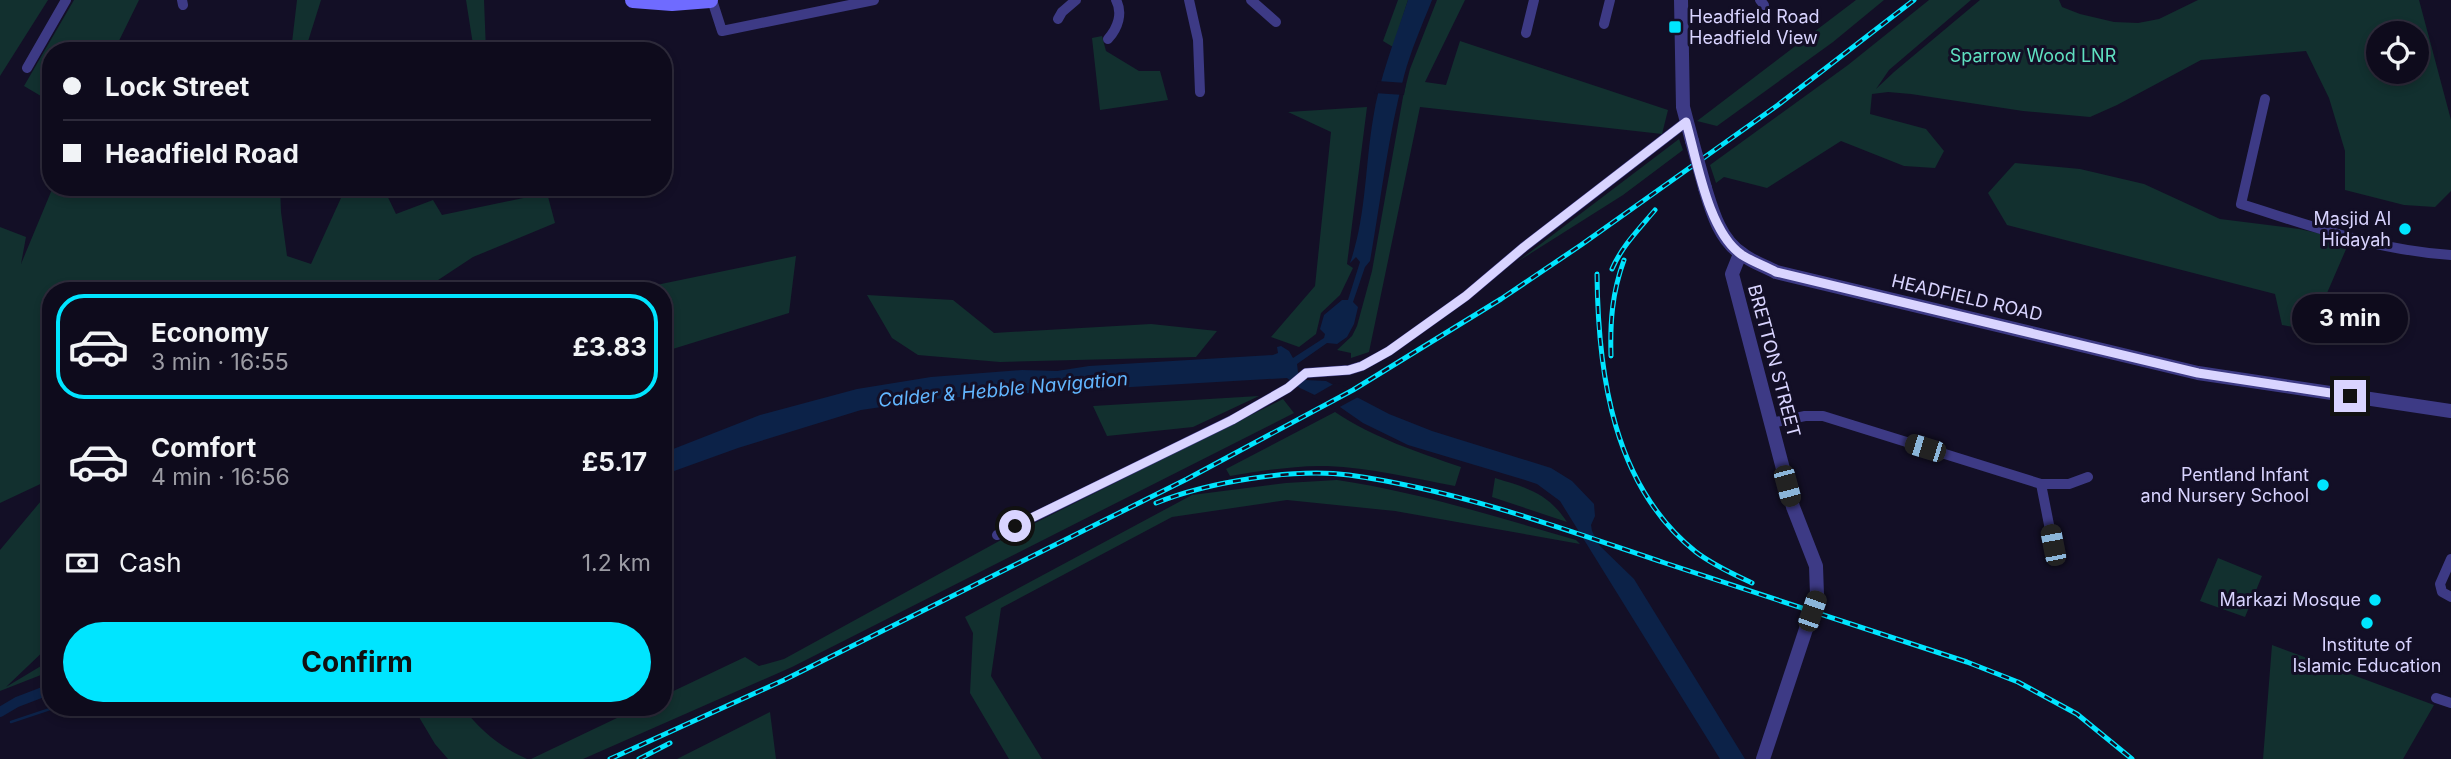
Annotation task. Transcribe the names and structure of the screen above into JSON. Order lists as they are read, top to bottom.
{
  "streets": {
    "street": ["HEADFIELD ROAD", "BRETTON STREET"]
  },
  "crossings": [
    ["HEADFIELD ROAD", "BRETTON STREET"]
  ],
  "water": ["Calder & Hebble Navigation"],
  "parks": ["Sparrow Wood LNR"],
  "places": {
    "transit": ["Headfield Road Headfield View"],
    "other": [
      "Masjid Al Hidayah",
      "Pentland Infant and Nursery School",
      "Markazi Mosque",
      "Institute of Islamic Education"
    ]
  },
  "page": {
    "banner": ["Lock Street", "Headfield Road"],
    "bubble": "3 min",
    "list": [
      {
        "name": "Economy",
        "note": "3 min · 16:55",
        "value": "£3.83"
      },
      {
        "name": "Comfort",
        "note": "4 min · 16:56",
        "value": "£5.17"
      }
    ],
    "pay": ["Cash", "1.2 km"],
    "buttons": "Confirm"
  }
}
